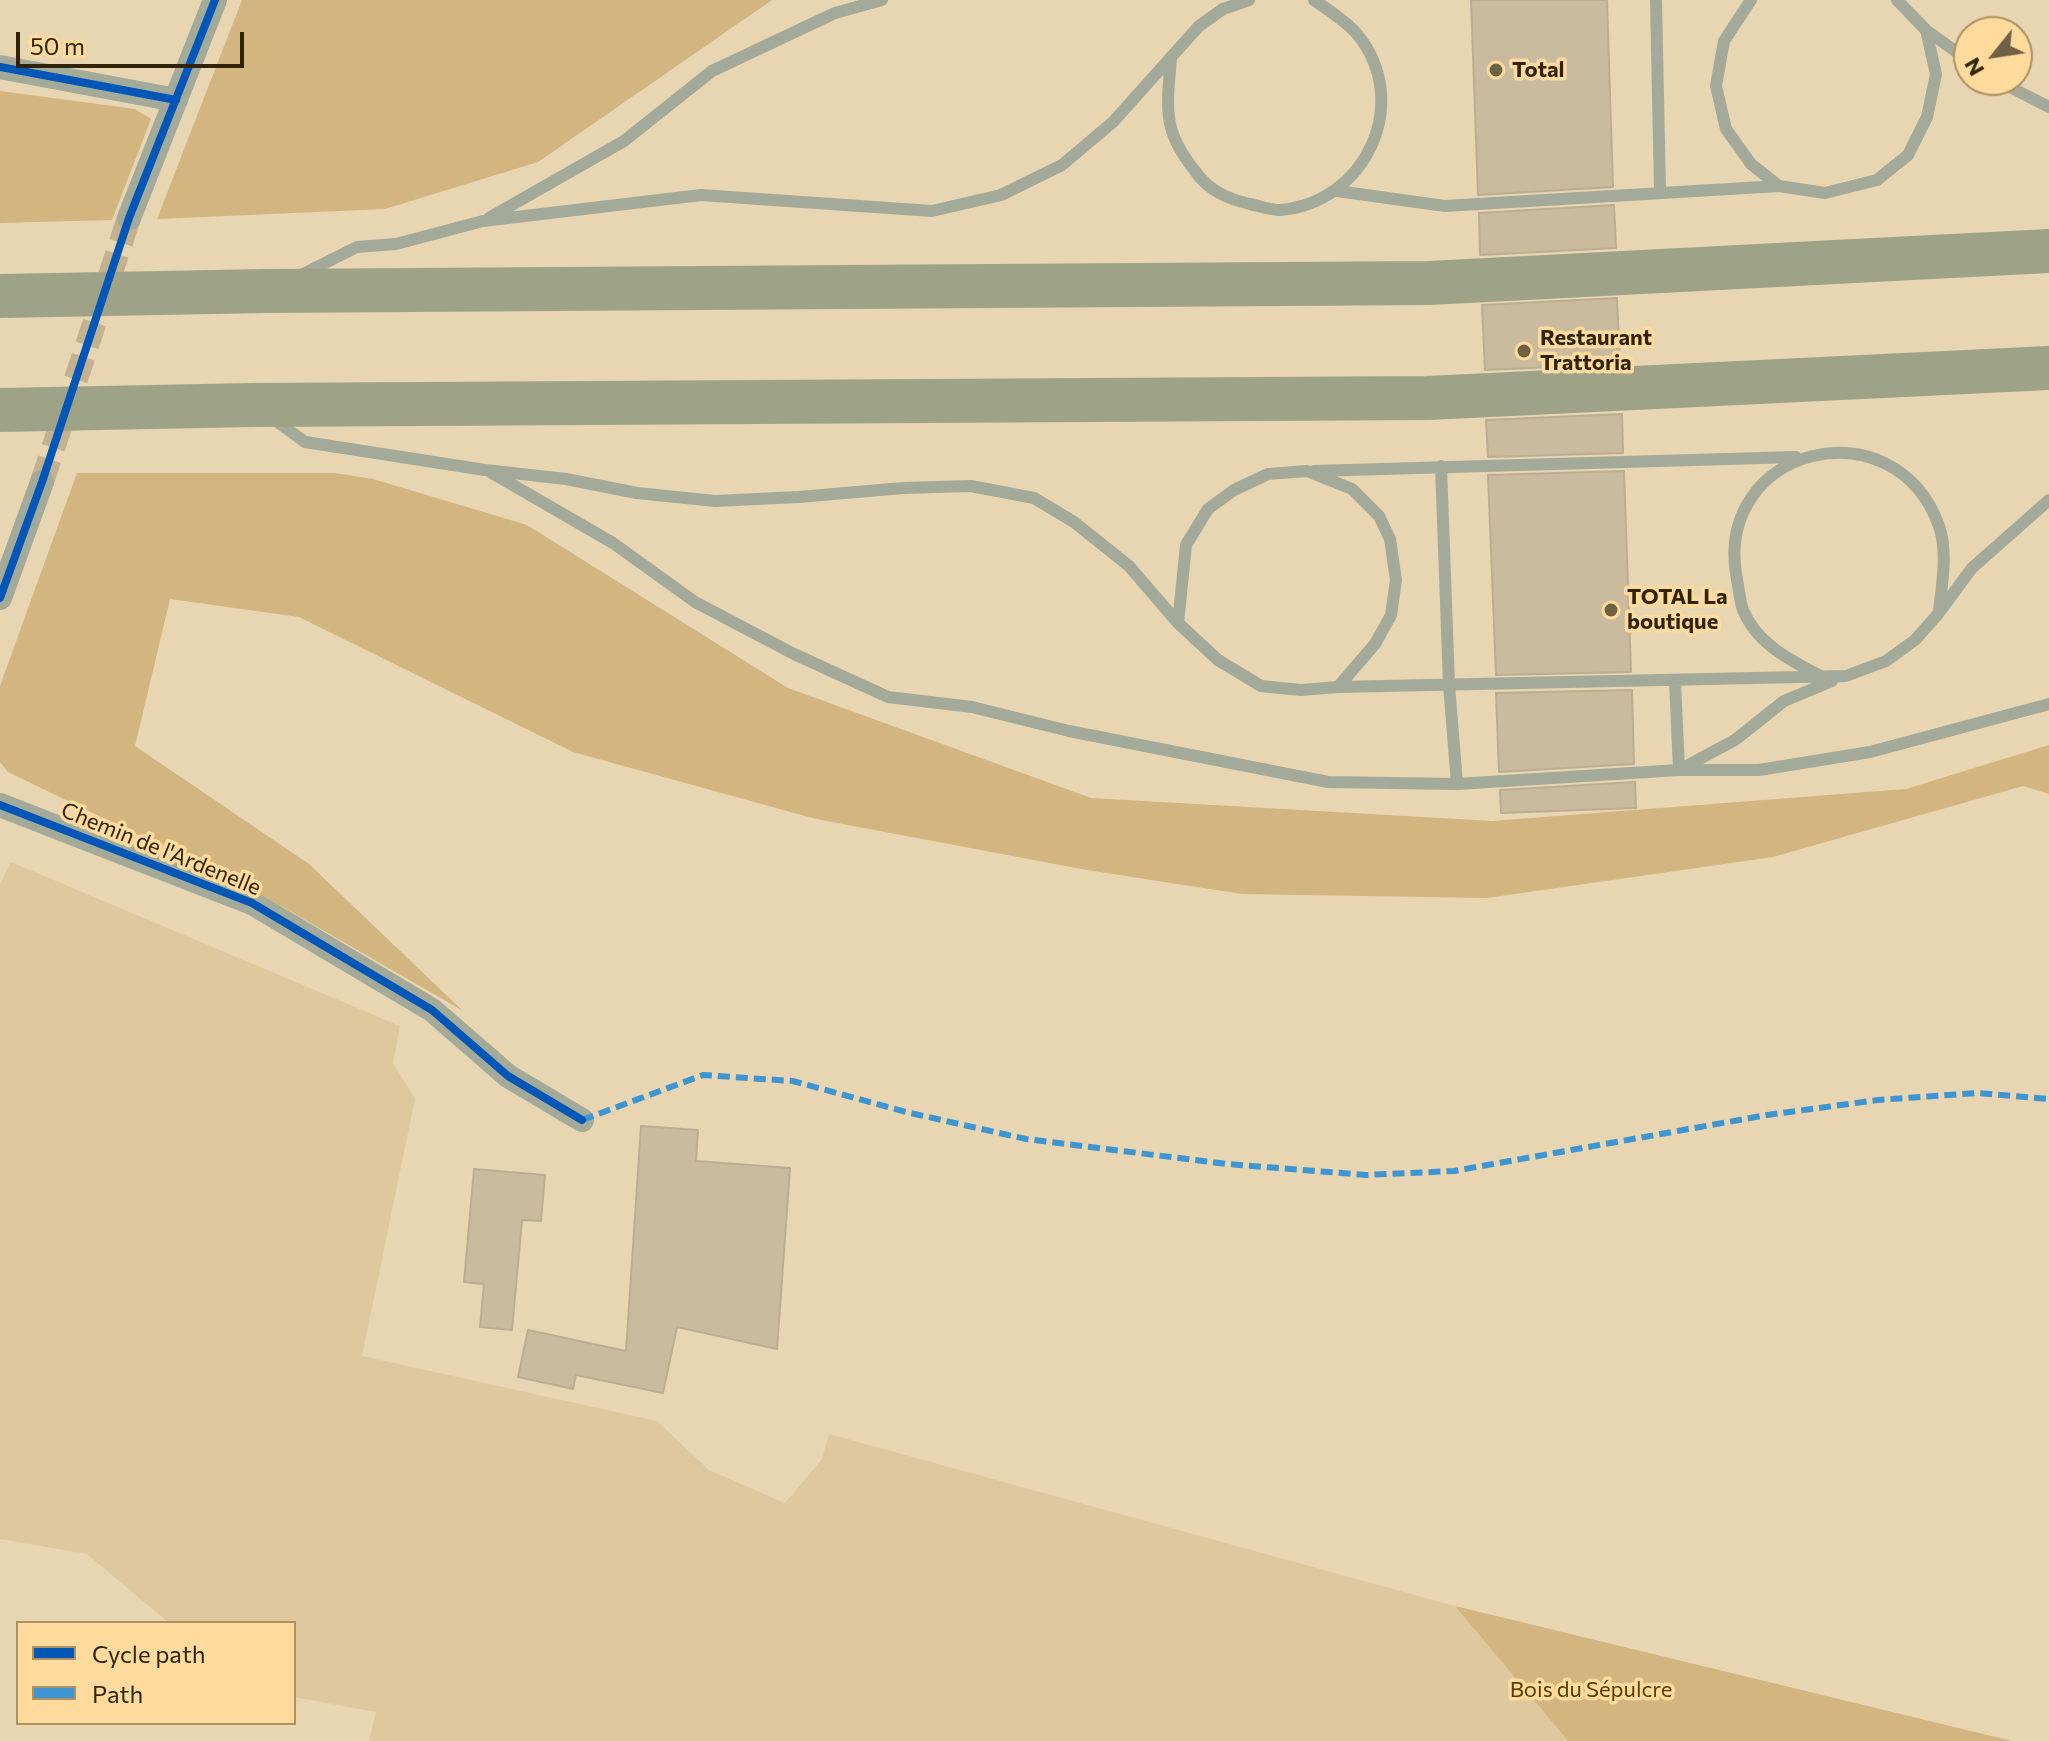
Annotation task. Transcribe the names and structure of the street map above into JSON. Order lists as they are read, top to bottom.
{
  "streets": {
    "street": ["Chemin de l'Ardenelle"]
  },
  "parks": ["Bois du Sépulcre"],
  "places": ["Total", "Restaurant Trattoria", "TOTAL La boutique"],
  "legend": ["Cycle path", "Path"],
  "scale_bar": "50 m",
  "north": "bottom left"
}
